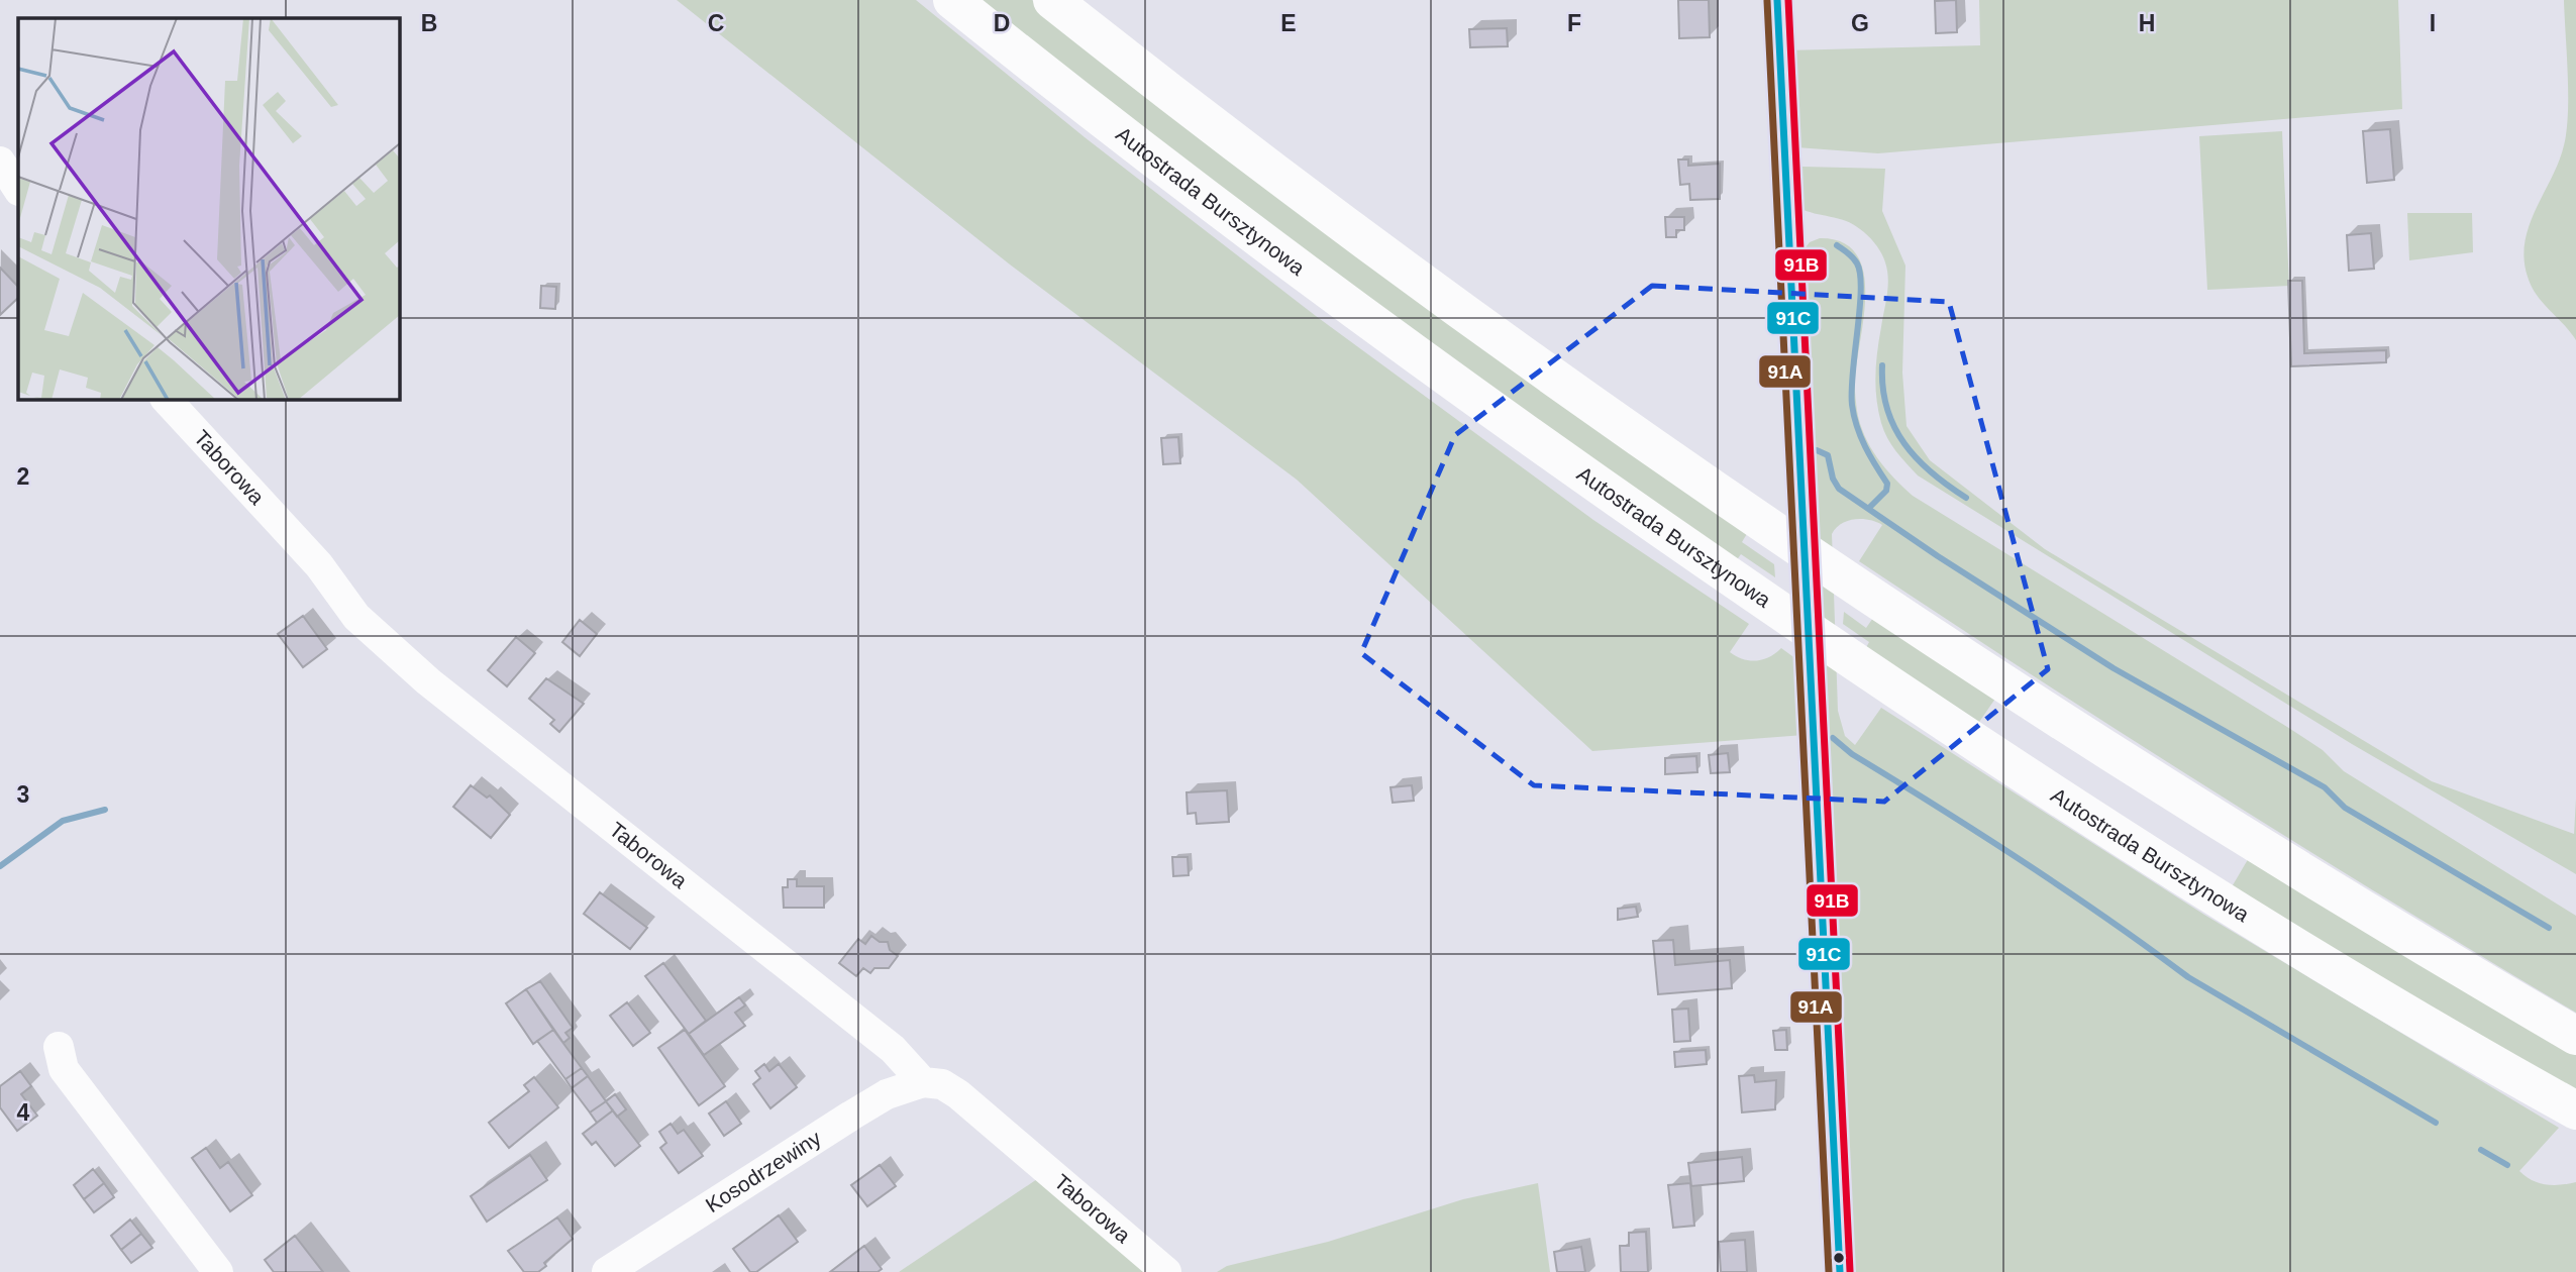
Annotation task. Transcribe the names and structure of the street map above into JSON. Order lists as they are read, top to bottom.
{
  "streets": {
    "highway": ["Autostrada Bursztynowa"],
    "street": ["Taborowa", "Kosodrzewiny"]
  },
  "crossings": [
    ["Taborowa", "Kosodrzewiny"]
  ],
  "lines": ["transit line 91C", "transit line 91B", "transit line 91A"],
  "grid": {
    "columns": [
      "B",
      "C",
      "D",
      "E",
      "F",
      "G",
      "H",
      "I"
    ],
    "rows": ["2", "3", "4"]
  }
}
